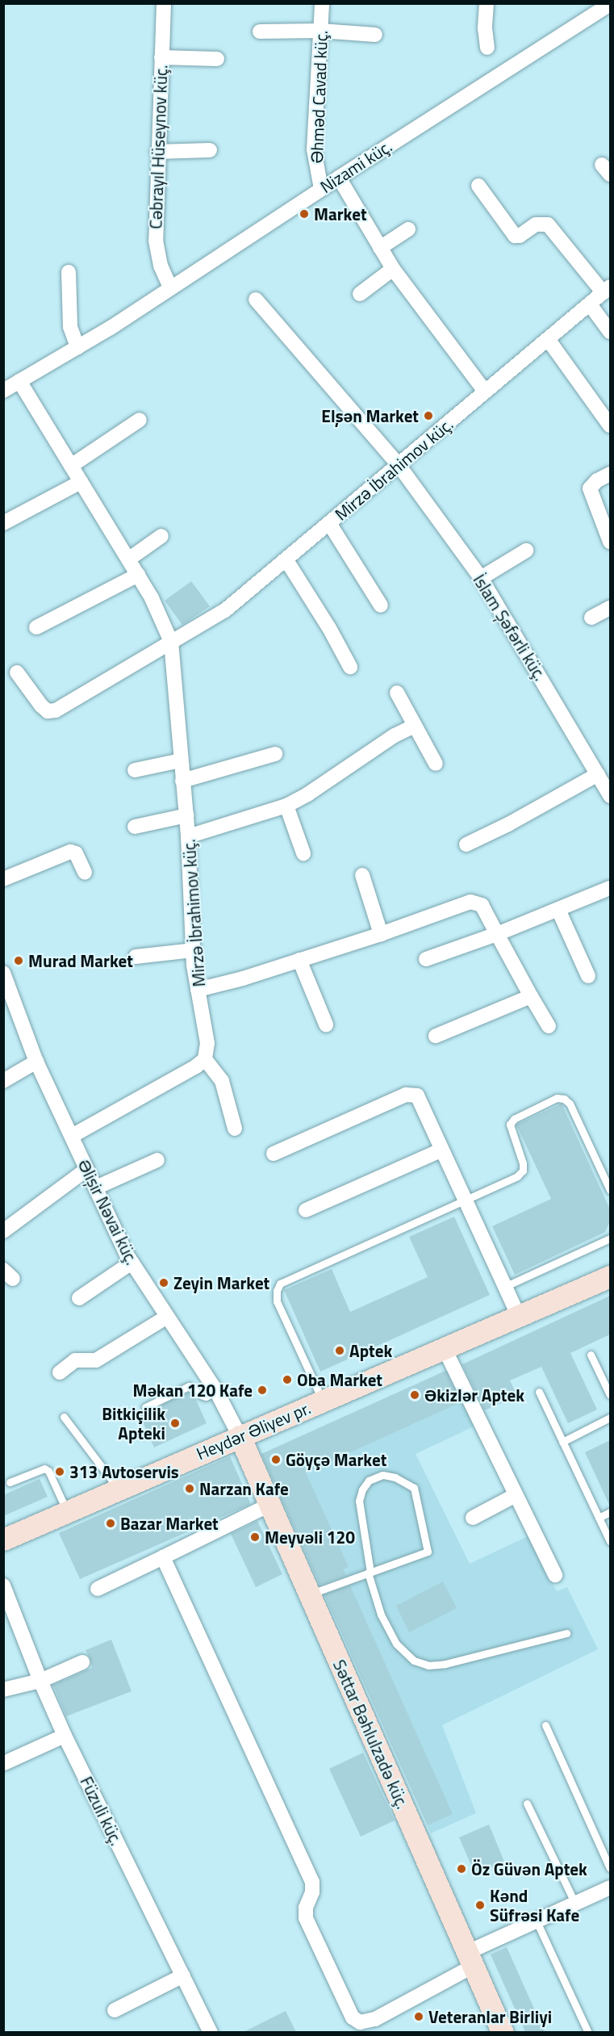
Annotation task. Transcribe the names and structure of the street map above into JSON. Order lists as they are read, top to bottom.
{
  "streets": {
    "main road": ["Heydər Əliyev pr.", "Səttar Bəhlulzadə küç."],
    "street": [
      "Əhməd Cavad küç.",
      "Cəbrayıl Hüseynov küç.",
      "Nizami küç.",
      "Mirzə İbrahimov küç.",
      "İslam Şəfərli küç.",
      "Əlişir Nəvai küç.",
      "Füzuli küç."
    ]
  },
  "crossings": [
    ["Əhməd Cavad küç.", "Nizami küç."],
    ["Cəbrayıl Hüseynov küç.", "Nizami küç."],
    ["Nizami küç.", "Mirzə İbrahimov küç."],
    ["Mirzə İbrahimov küç.", "İslam Şəfərli küç."],
    ["Əlişir Nəvai küç.", "Heydər Əliyev pr."],
    ["Əlişir Nəvai küç.", "Səttar Bəhlulzadə küç."],
    ["Heydər Əliyev pr.", "Səttar Bəhlulzadə küç."]
  ],
  "places": [
    "Market",
    "Elşən Market",
    "Murad Market",
    "Zeyin Market",
    "Aptek",
    "Oba Market",
    "Məkan 120 Kafe",
    "Əkizlər Aptek",
    "Bitkiçilik Apteki",
    "Göyçə Market",
    "313 Avtoservis",
    "Narzan Kafe",
    "Bazar Market",
    "Meyvəli 120",
    "Öz Güvən Aptek",
    "Kənd Süfrəsi Kafe",
    "Veteranlar Birliyi"
  ]
}
